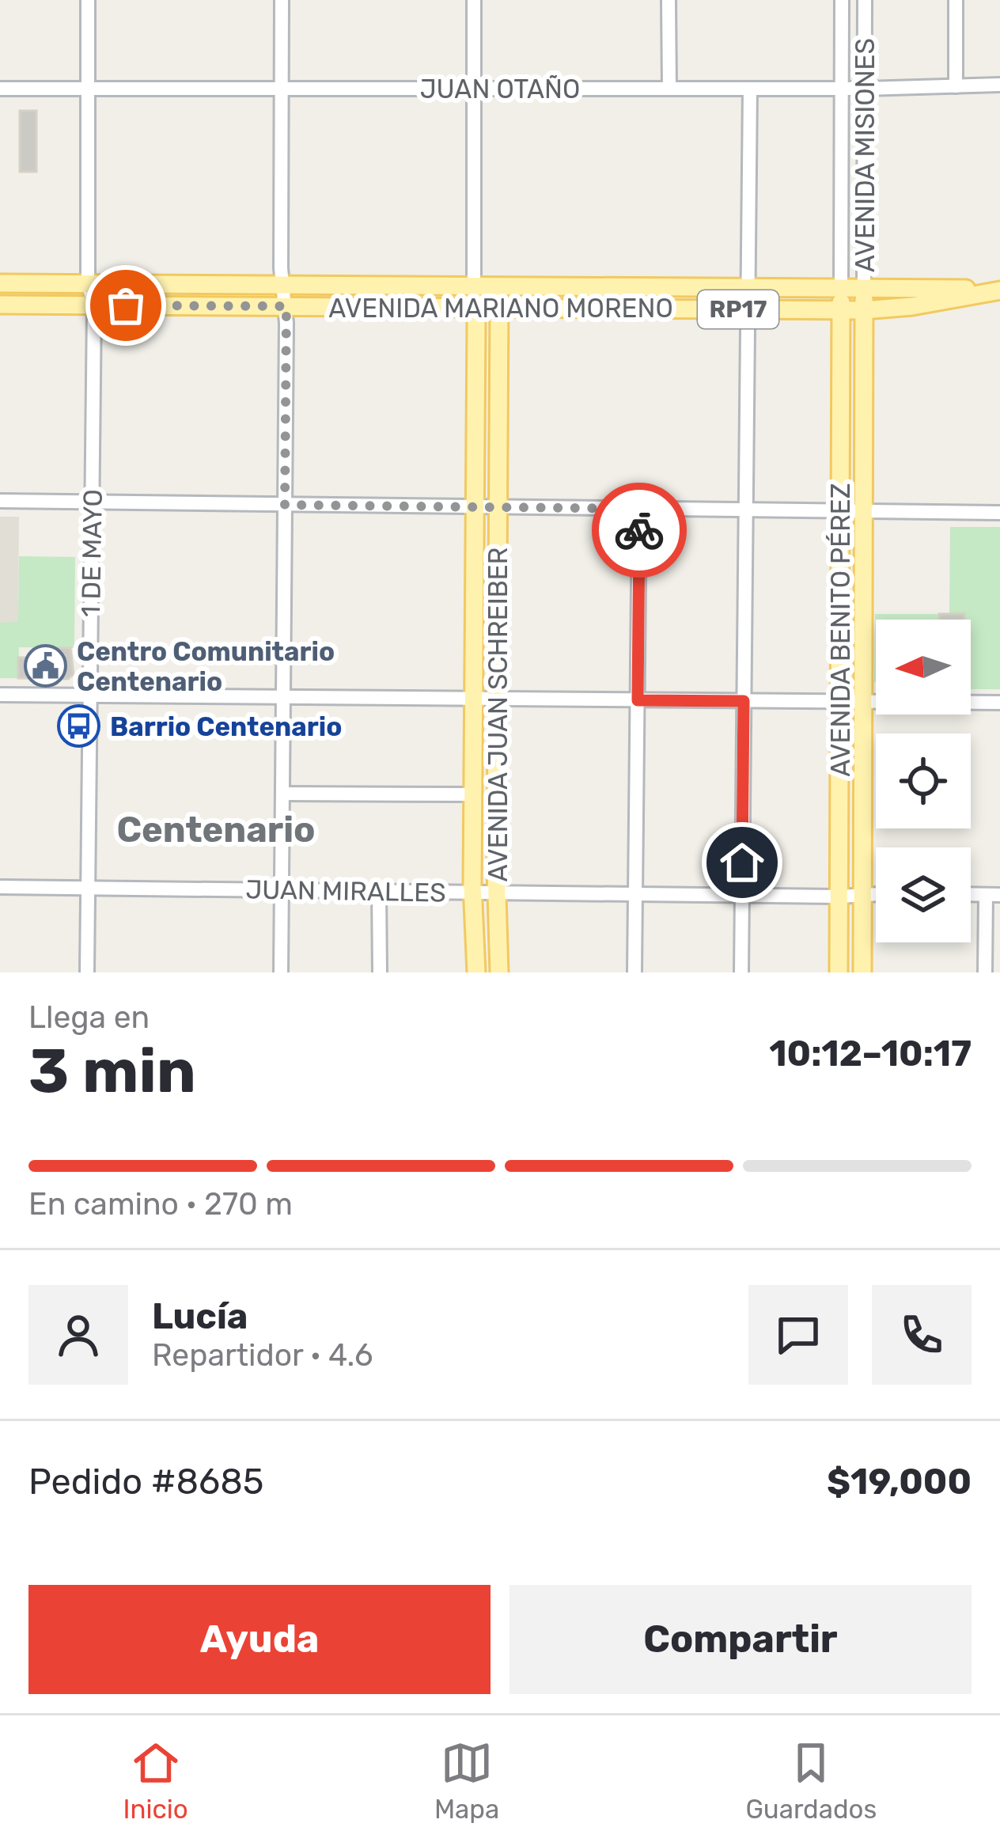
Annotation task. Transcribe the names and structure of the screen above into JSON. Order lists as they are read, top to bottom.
{
  "streets": {
    "main road": [
      "AVENIDA MISIONES",
      "AVENIDA MARIANO MORENO",
      "RP17",
      "AVENIDA BENITO PÉREZ",
      "AVENIDA JUAN SCHREIBER"
    ],
    "street": ["JUAN OTAÑO", "1 DE MAYO", "JUAN MIRALLES"]
  },
  "crossings": [
    ["JUAN OTAÑO", "AVENIDA MISIONES"],
    ["JUAN OTAÑO", "1 DE MAYO"],
    ["AVENIDA MISIONES", "AVENIDA MARIANO MORENO"],
    ["AVENIDA MISIONES", "AVENIDA BENITO PÉREZ"],
    ["AVENIDA MARIANO MORENO", "1 DE MAYO"],
    ["AVENIDA MARIANO MORENO", "AVENIDA BENITO PÉREZ"],
    ["AVENIDA MARIANO MORENO", "AVENIDA JUAN SCHREIBER"],
    ["1 DE MAYO", "JUAN MIRALLES"],
    ["AVENIDA BENITO PÉREZ", "JUAN MIRALLES"],
    ["AVENIDA JUAN SCHREIBER", "JUAN MIRALLES"]
  ],
  "districts": ["Centenario"],
  "places": {
    "public building": ["Centro Comunitario Centenario"],
    "bus stop": ["Barrio Centenario"]
  },
  "north": "left",
  "page": {
    "heading": ["3 min", "Llega en", "10:12–10:17"],
    "panel": [
      "Lucía",
      "Repartidor · 4.6",
      "Pedido #8685",
      "$19,000"
    ],
    "bar": "En camino · 270 m",
    "buttons": ["Ayuda", "Compartir"],
    "tabs": ["Inicio", "Mapa", "Guardados"]
  }
}
